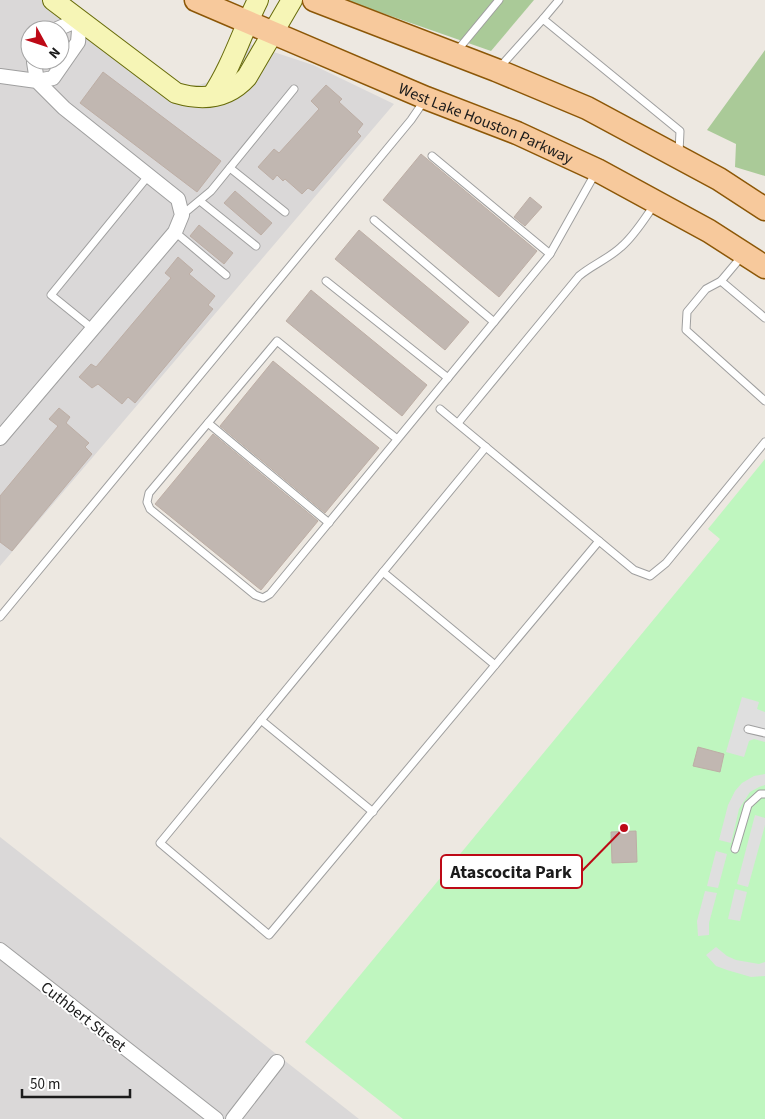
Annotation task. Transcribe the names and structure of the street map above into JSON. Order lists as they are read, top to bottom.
{
  "streets": {
    "main road": ["West Lake Houston Parkway"],
    "street": ["Cuthbert Street"]
  },
  "places": ["Atascocita Park"],
  "scale_bar": "50 m",
  "north": "bottom right"
}
